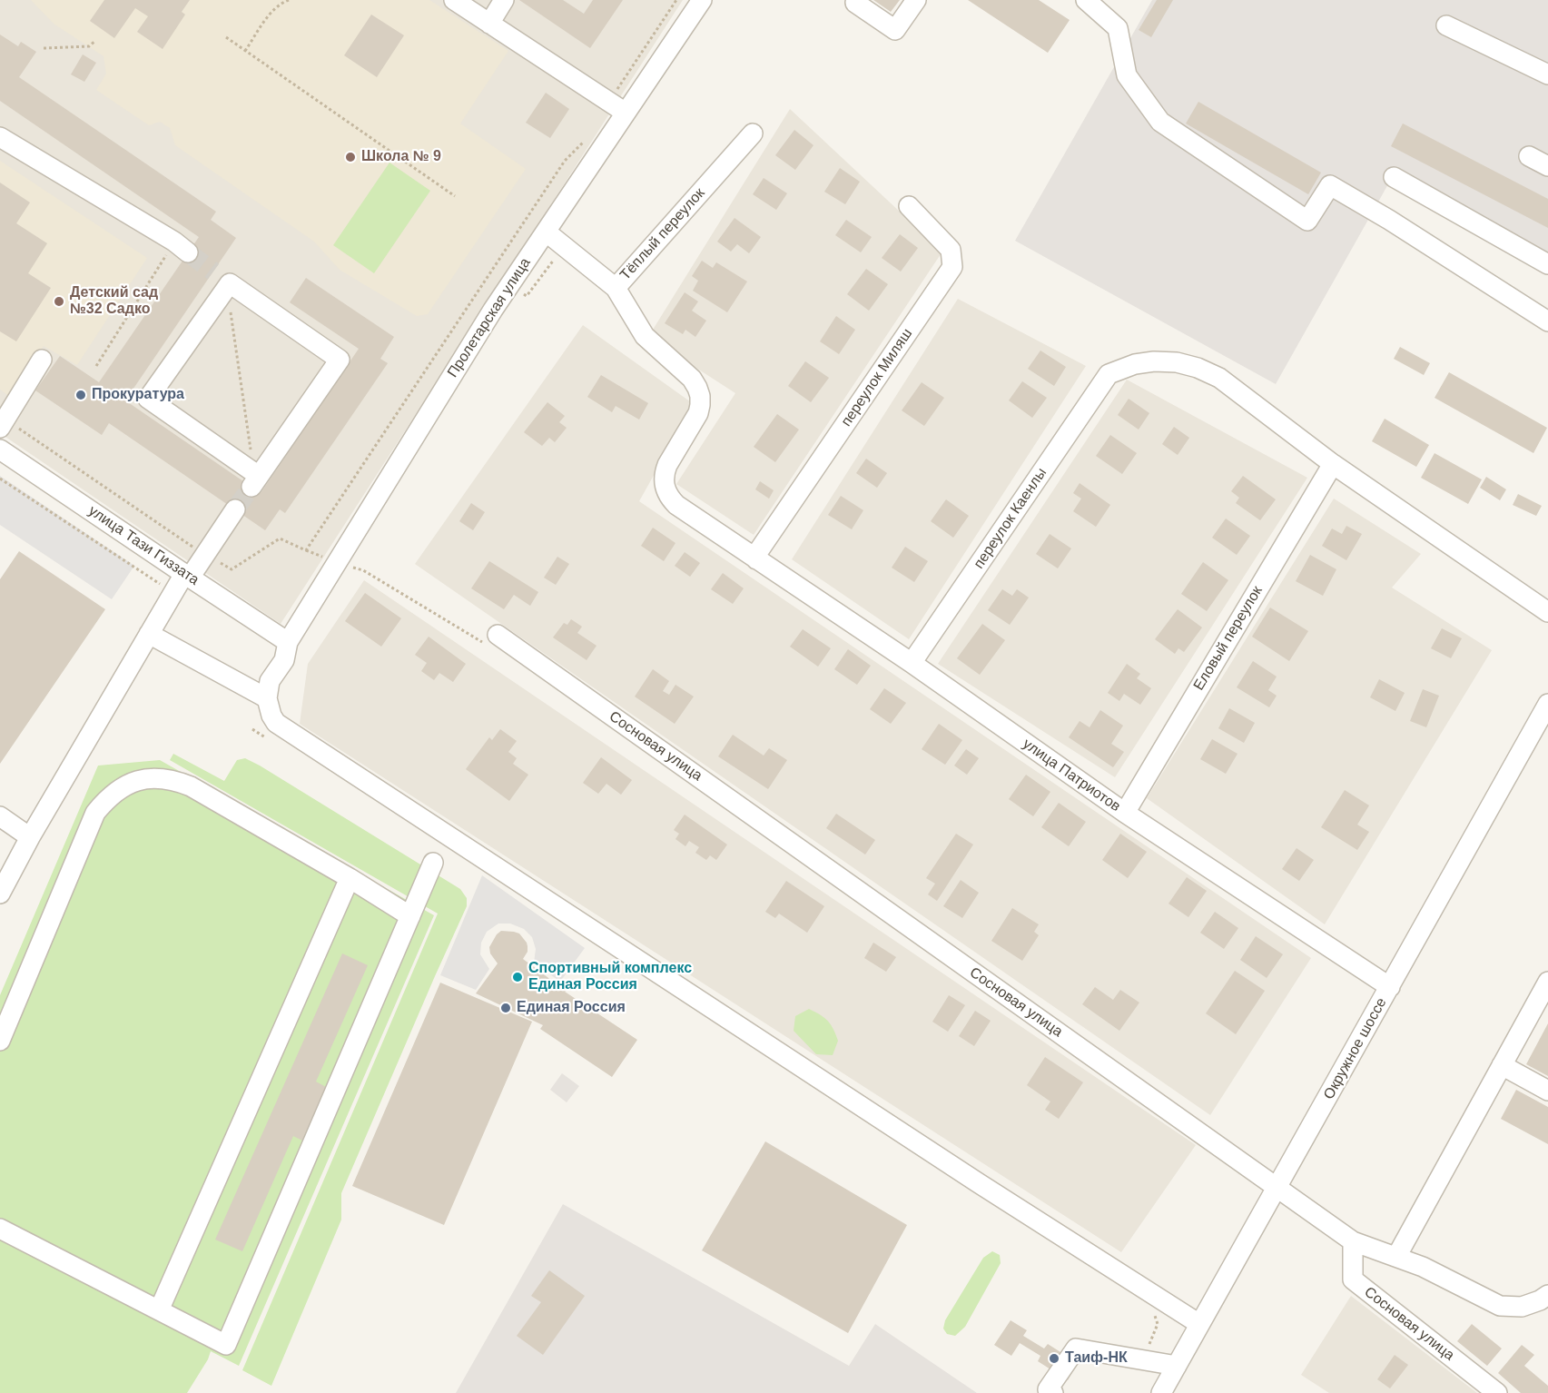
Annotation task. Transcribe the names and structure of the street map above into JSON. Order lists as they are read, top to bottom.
{
  "streets": {
    "street": [
      "Тёплый переулок",
      "Пролетарская улица",
      "переулок Миляш",
      "переулок Каенлы",
      "улица Тази Гиззата",
      "Еловый переулок",
      "Сосновая улица",
      "улица Патриотов",
      "Окружное шоссе"
    ]
  },
  "crossings": [
    ["Тёплый переулок", "переулок Миляш"],
    ["Тёплый переулок", "улица Патриотов"],
    ["Пролетарская улица", "улица Тази Гиззата"],
    ["переулок Миляш", "улица Патриотов"],
    ["переулок Каенлы", "Еловый переулок"],
    ["переулок Каенлы", "улица Патриотов"],
    ["Еловый переулок", "улица Патриотов"],
    ["Сосновая улица", "Окружное шоссе"],
    ["улица Патриотов", "Окружное шоссе"]
  ],
  "places": [
    "Школа № 9",
    "Детский сад №32 Садко",
    "Прокуратура",
    "Спортивный комплекс Единая Россия",
    "Единая Россия",
    "Таиф-НК"
  ]
}
